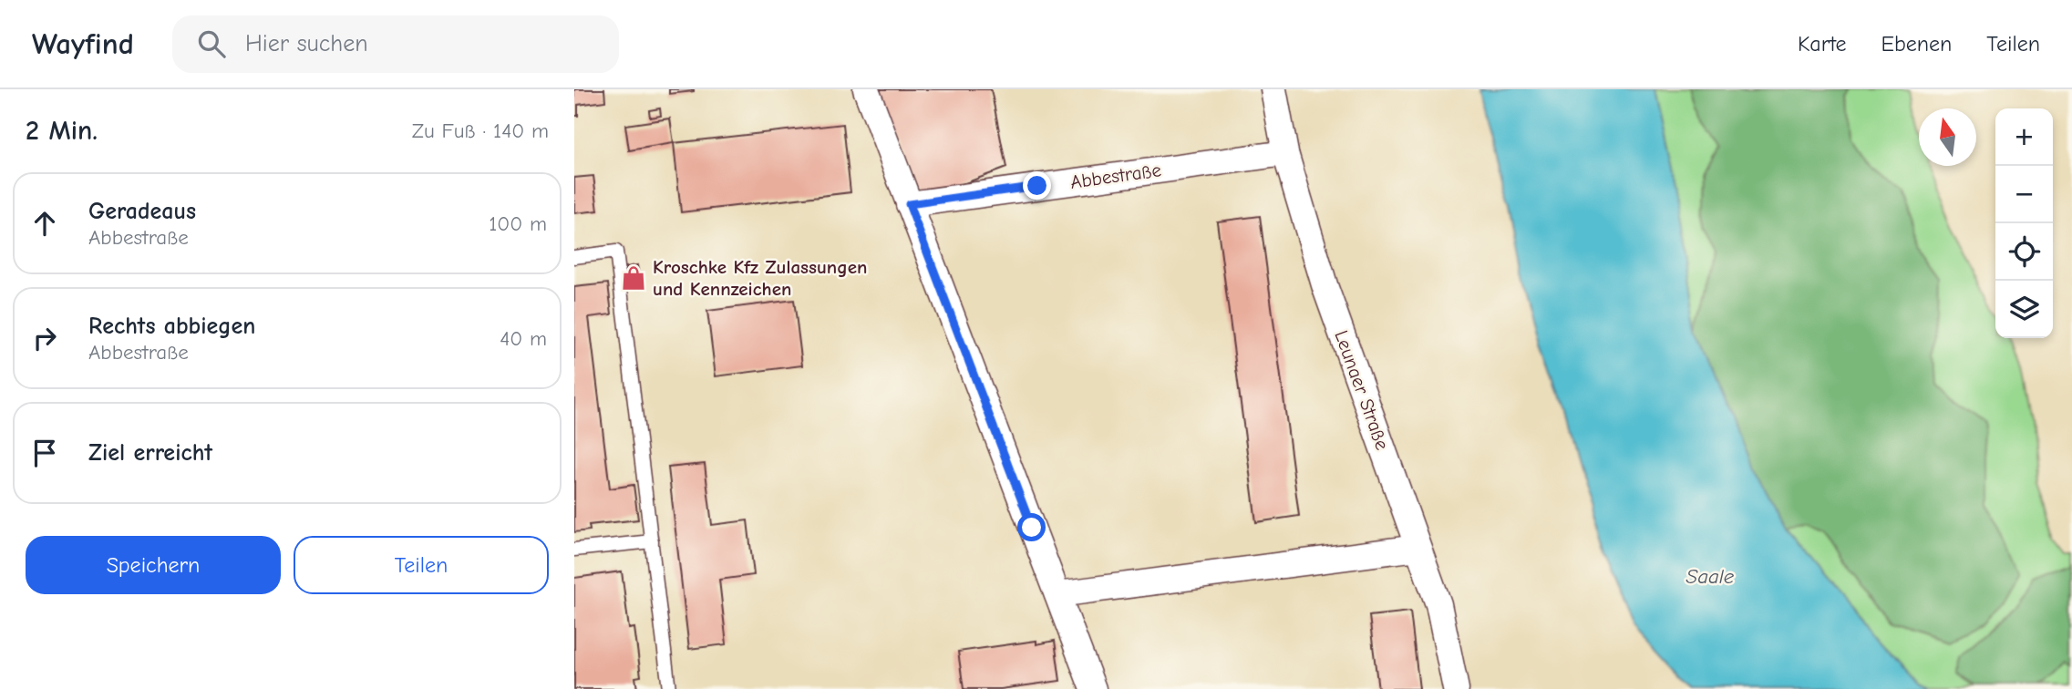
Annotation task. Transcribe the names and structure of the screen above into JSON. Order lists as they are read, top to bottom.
{
  "streets": {
    "street": ["Abbestraße", "Leunaer Straße"]
  },
  "crossings": [
    ["Abbestraße", "Leunaer Straße"]
  ],
  "water": ["Saale"],
  "places": {
    "shop": ["Kroschke Kfz Zulassungen und Kennzeichen"]
  },
  "north": "top",
  "page": {
    "header": "Wayfind",
    "search": "Hier suchen",
    "nav": ["Karte", "Ebenen", "Teilen"],
    "heading": ["2 Min.", "Zu Fuß · 140 m"],
    "map_buttons": ["+", "−"],
    "list": [
      ["Geradeaus", "Abbestraße", "100 m"],
      ["Rechts abbiegen", "Abbestraße", "40 m"],
      "Ziel erreicht"
    ],
    "buttons": ["Speichern", "Teilen"]
  }
}
